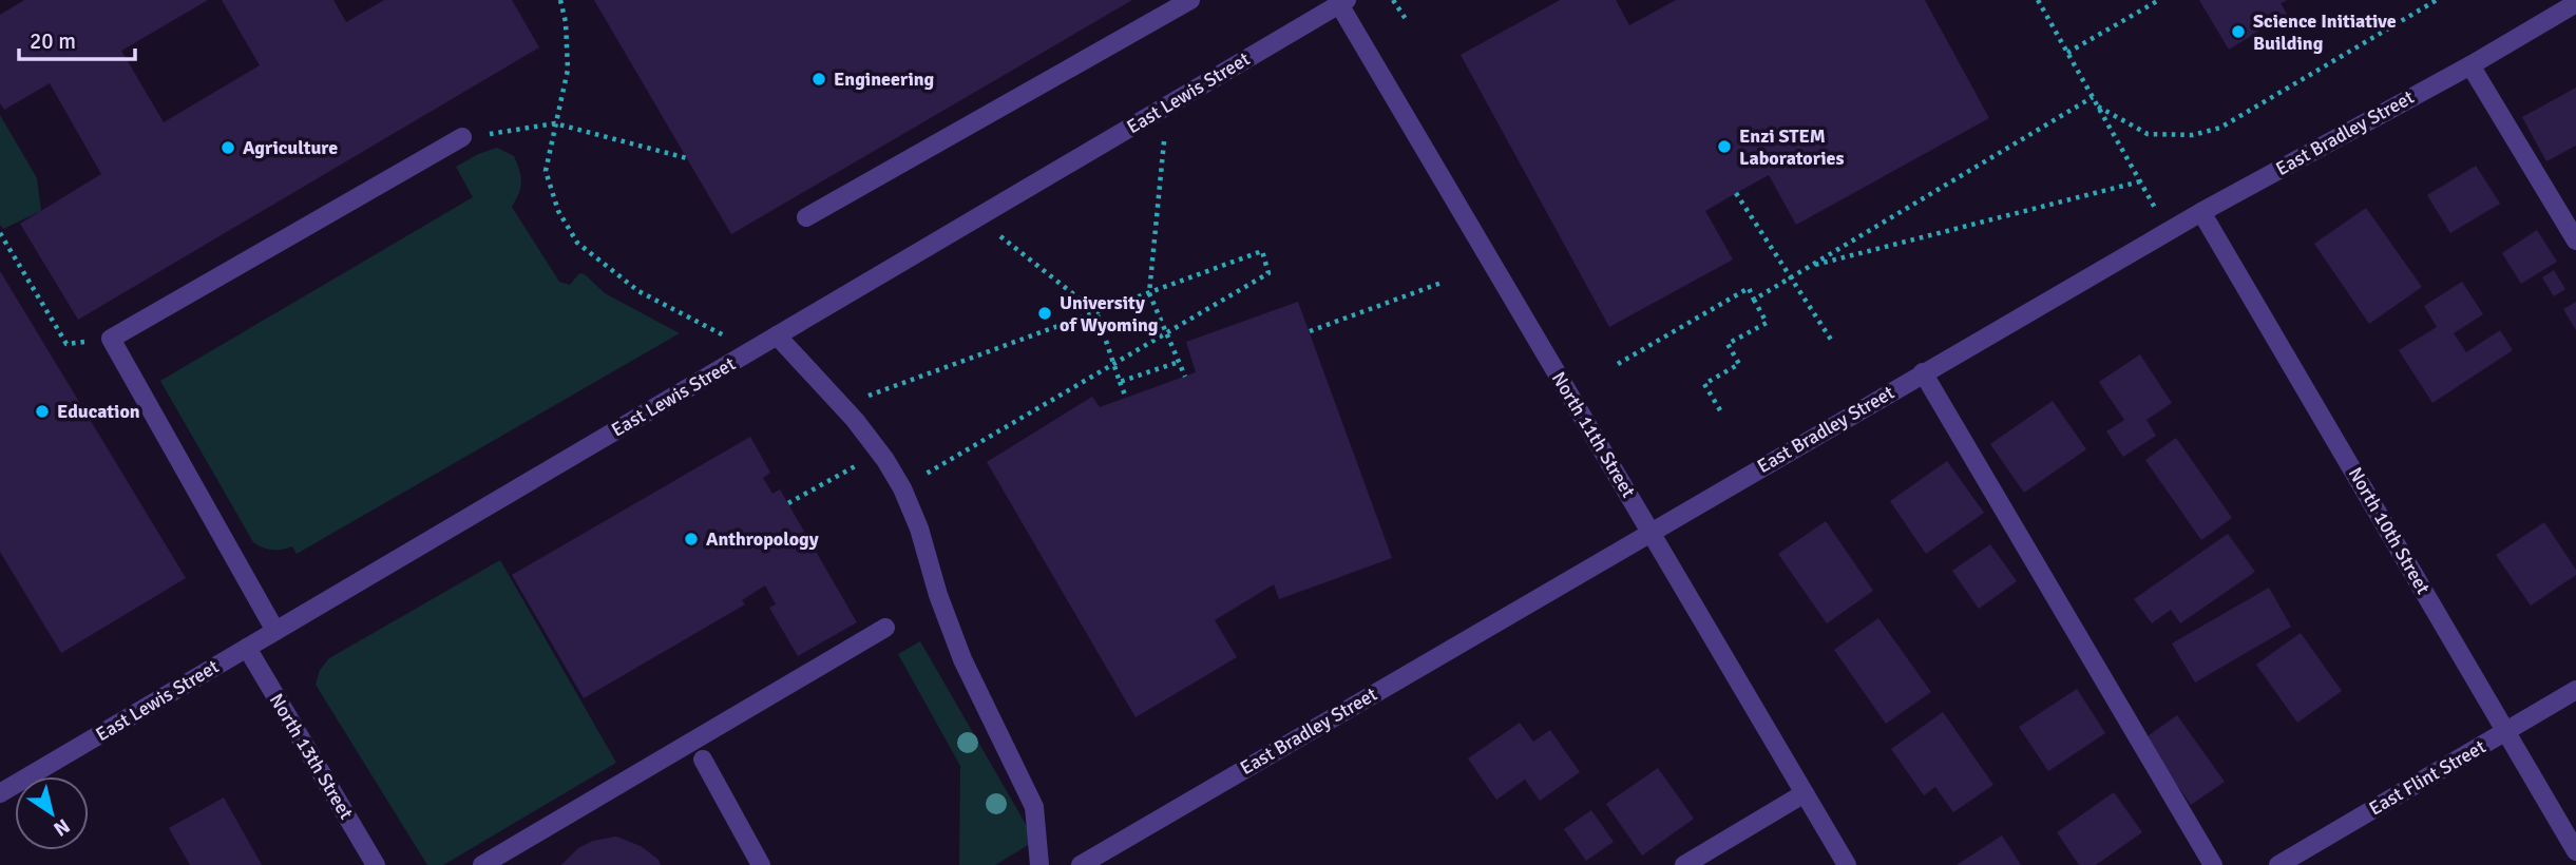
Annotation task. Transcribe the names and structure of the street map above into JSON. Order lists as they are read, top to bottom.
{
  "streets": {
    "street": [
      "East Lewis Street",
      "East Bradley Street",
      "North 11th Street",
      "North 10th Street",
      "North 13th Street",
      "East Flint Street"
    ]
  },
  "crossings": [
    ["East Lewis Street", "North 11th Street"],
    ["East Lewis Street", "North 13th Street"],
    ["East Bradley Street", "North 11th Street"],
    ["East Bradley Street", "North 10th Street"],
    ["North 10th Street", "East Flint Street"]
  ],
  "places": [
    "Science Initiative Building",
    "Engineering",
    "Enzi STEM Laboratories",
    "Agriculture",
    "University of Wyoming",
    "Education",
    "Anthropology"
  ],
  "scale_bar": "20 m",
  "north": "bottom right"
}
